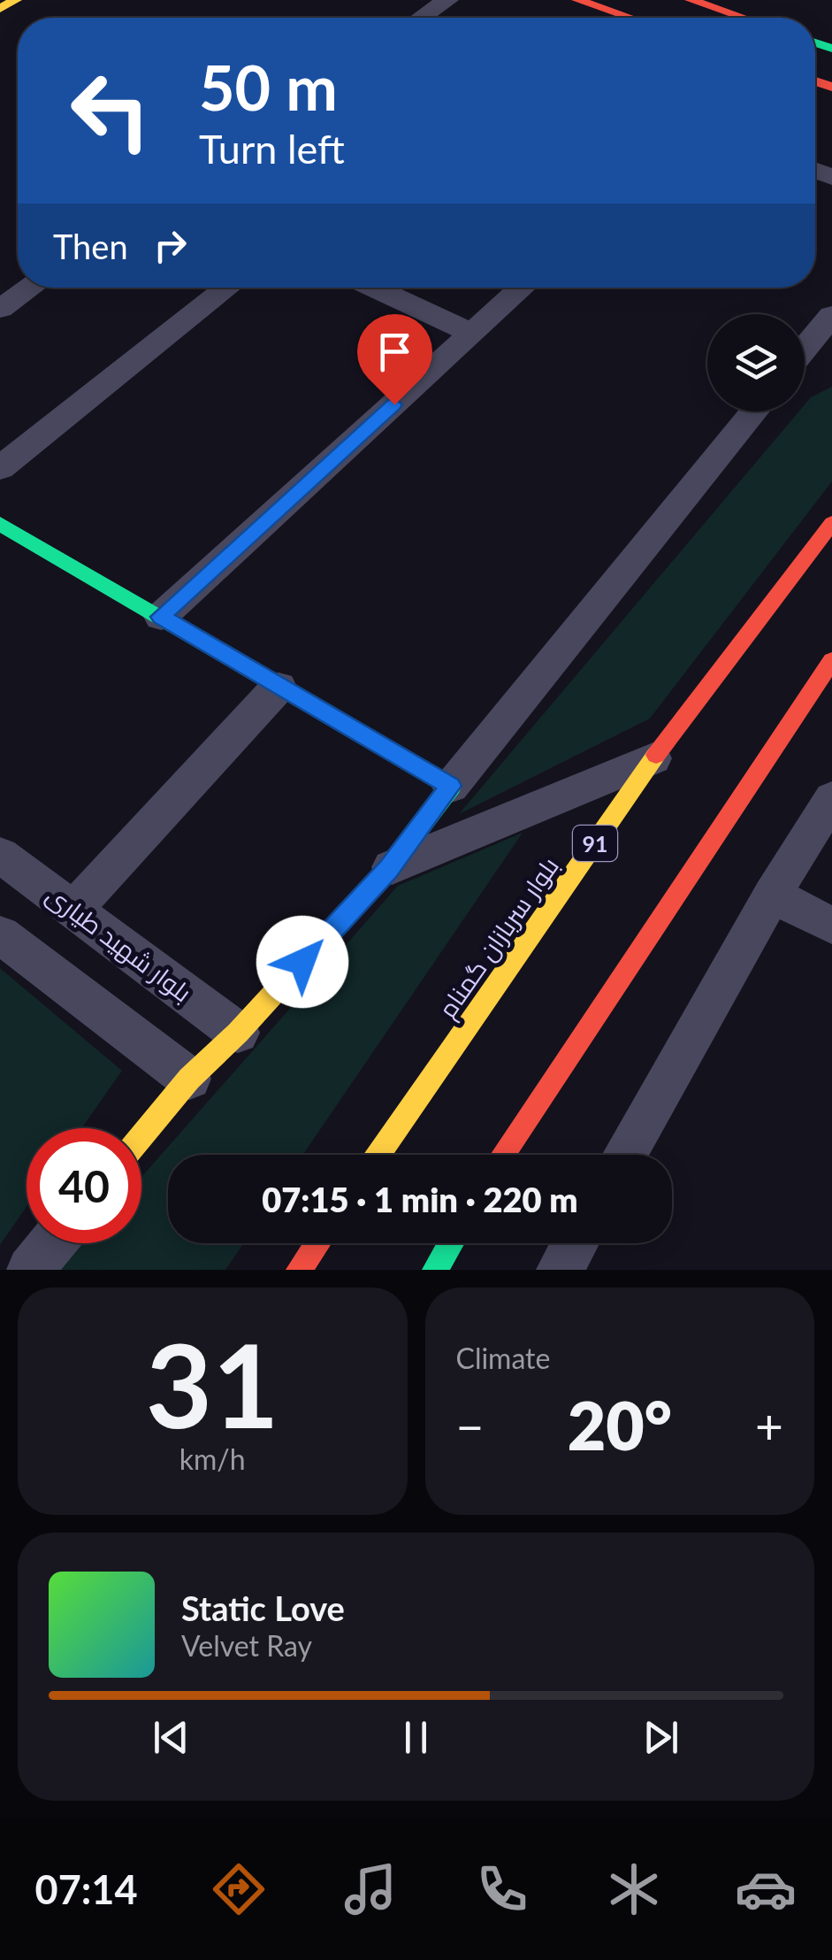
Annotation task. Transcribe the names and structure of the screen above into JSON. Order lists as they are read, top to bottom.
{
  "streets": {
    "main road": ["91", "بلوار سربازان گمنام"],
    "street": ["بلوار شهید طیاری"]
  },
  "page": {
    "turn": ["50 m", "Turn left"],
    "then": "Then",
    "limit": "40",
    "trip": "07:15 · 1 min · 220 m",
    "tile": [
      ["31", "km/h"],
      "Climate"
    ],
    "heat": ["−", "20°", "+"],
    "song": ["Static Love", "Velvet Ray"],
    "tabs": "07:14"
  }
}
